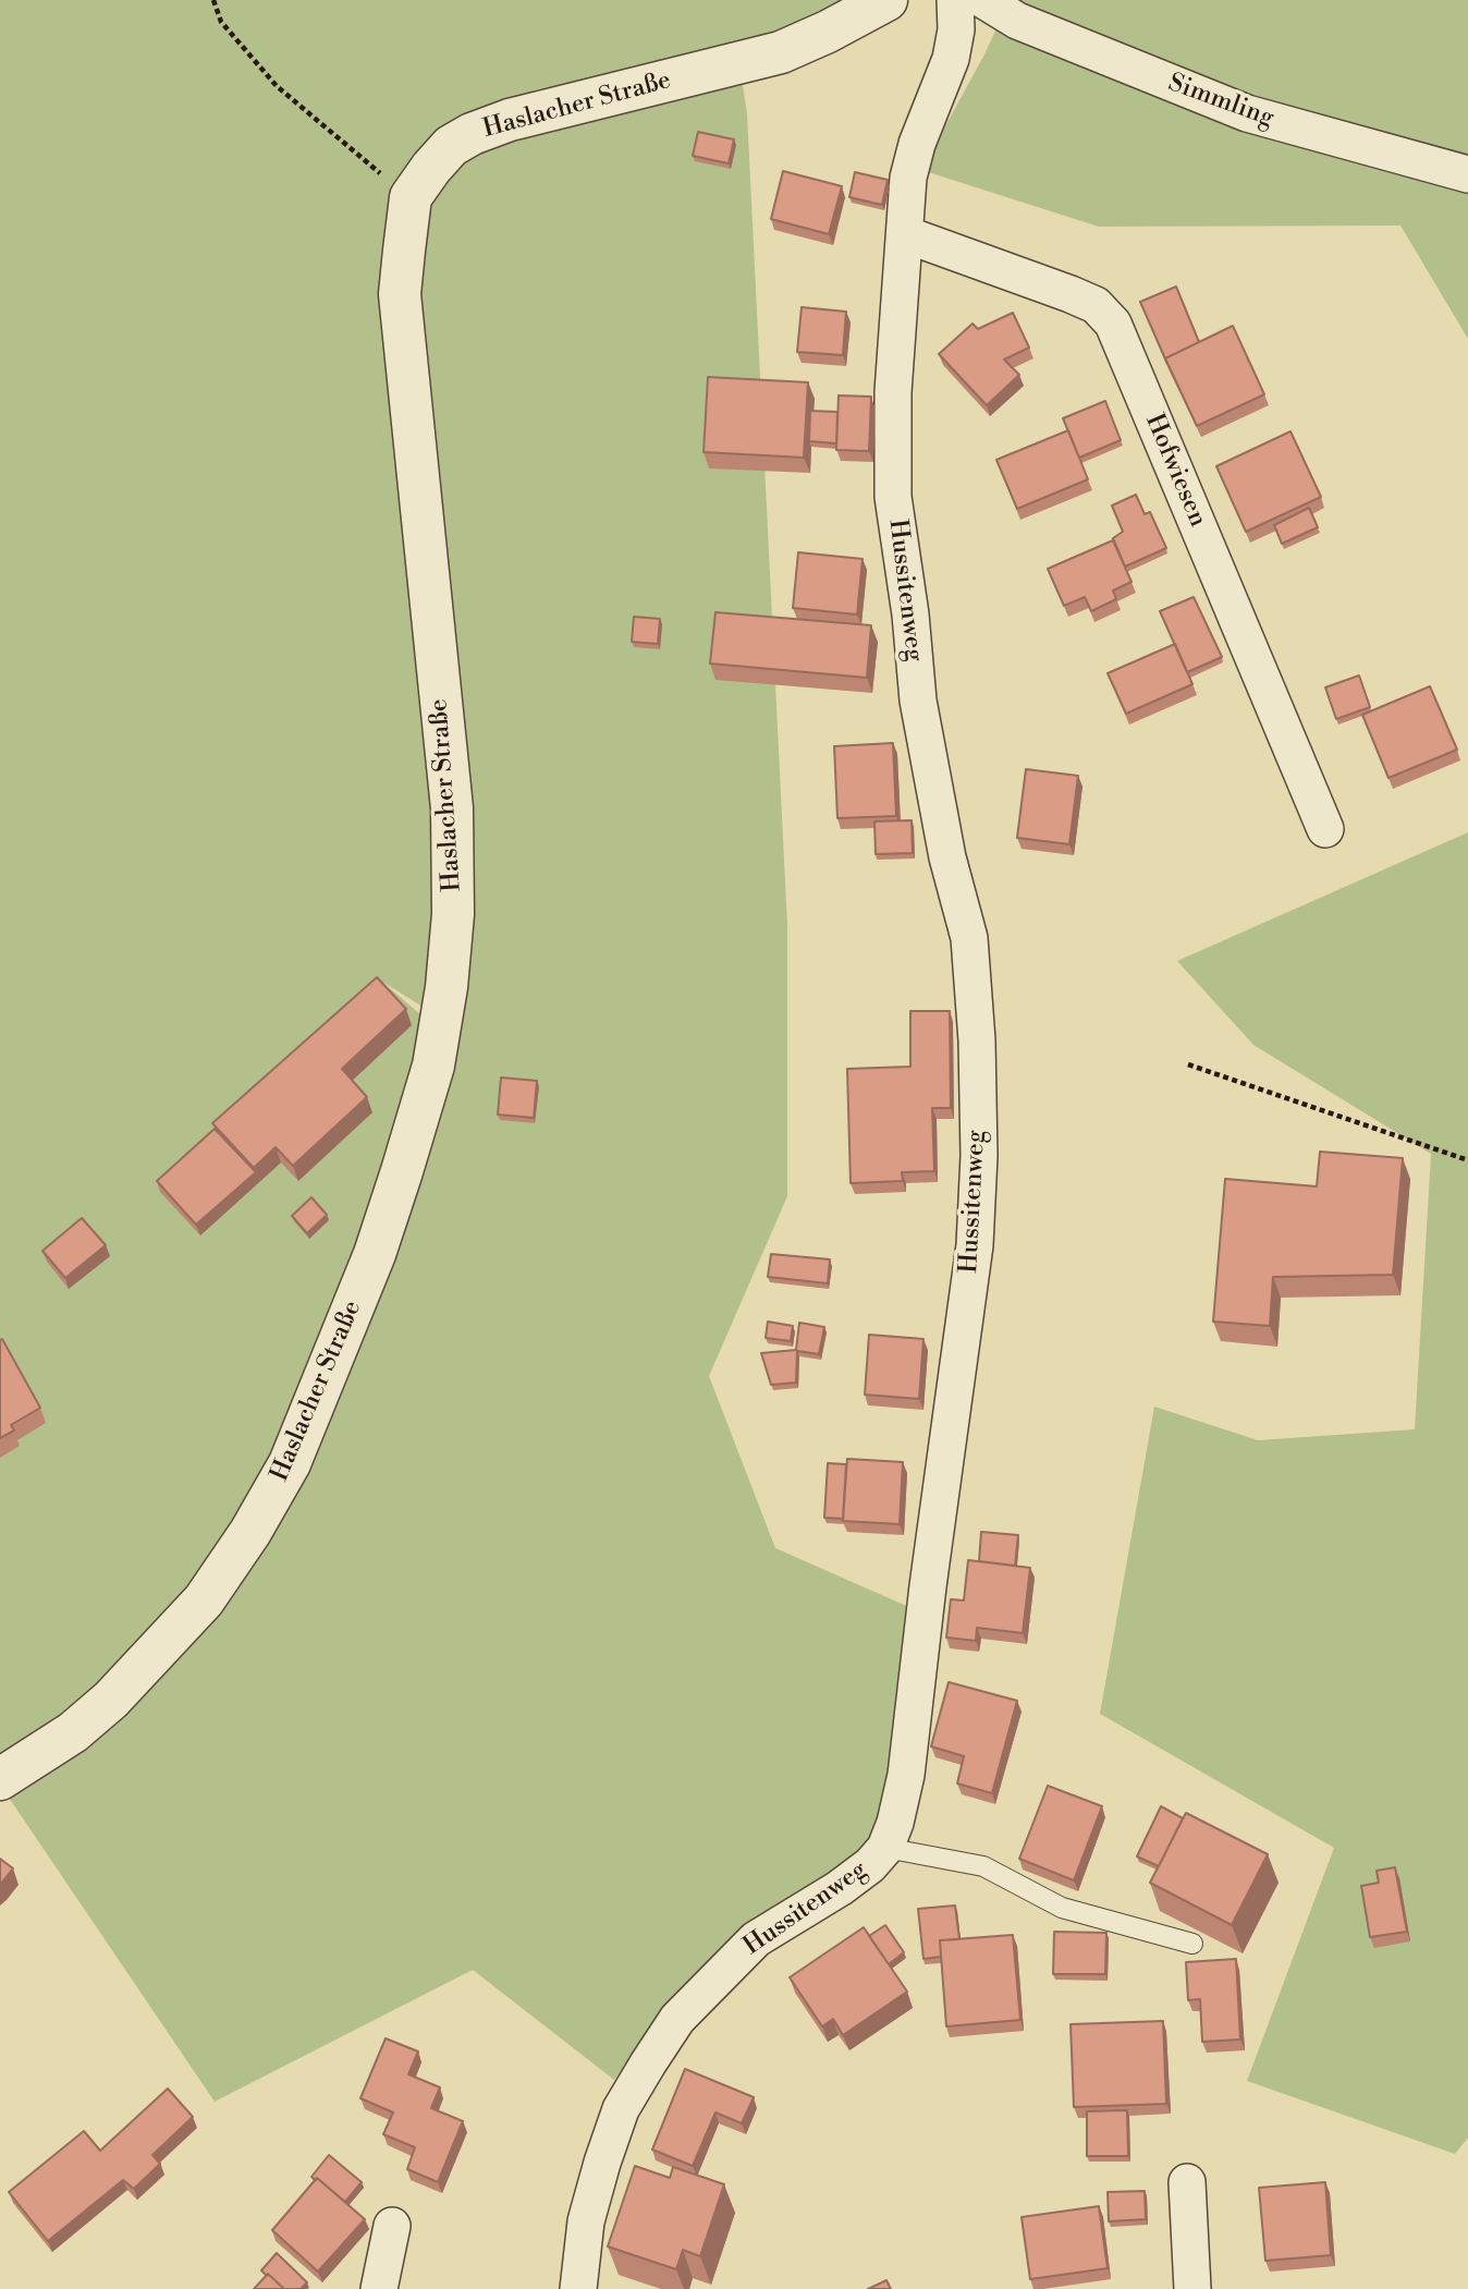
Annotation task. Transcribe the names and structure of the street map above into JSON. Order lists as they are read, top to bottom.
{
  "streets": {
    "street": [
      "Simmling",
      "Haslacher Straße",
      "Hofwiesen",
      "Hussitenweg"
    ]
  },
  "crossings": [
    ["Hofwiesen", "Hussitenweg"]
  ]
}
